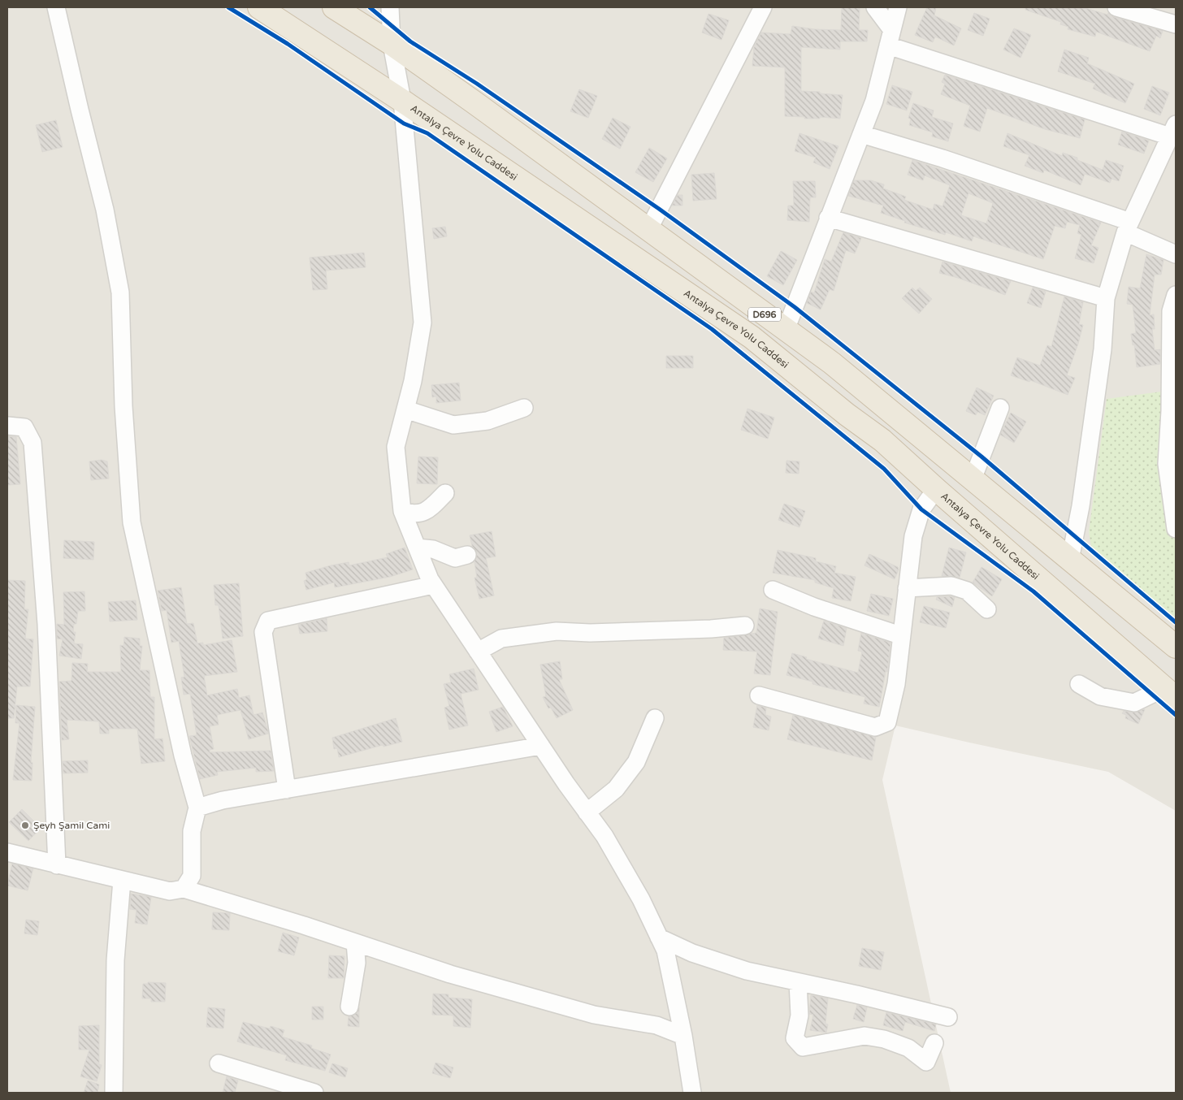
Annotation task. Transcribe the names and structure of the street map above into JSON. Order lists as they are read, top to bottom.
{
  "streets": {
    "highway": ["Antalya Çevre Yolu Caddesi", "D696"]
  },
  "places": ["Şeyh Şamil Cami"]
}
